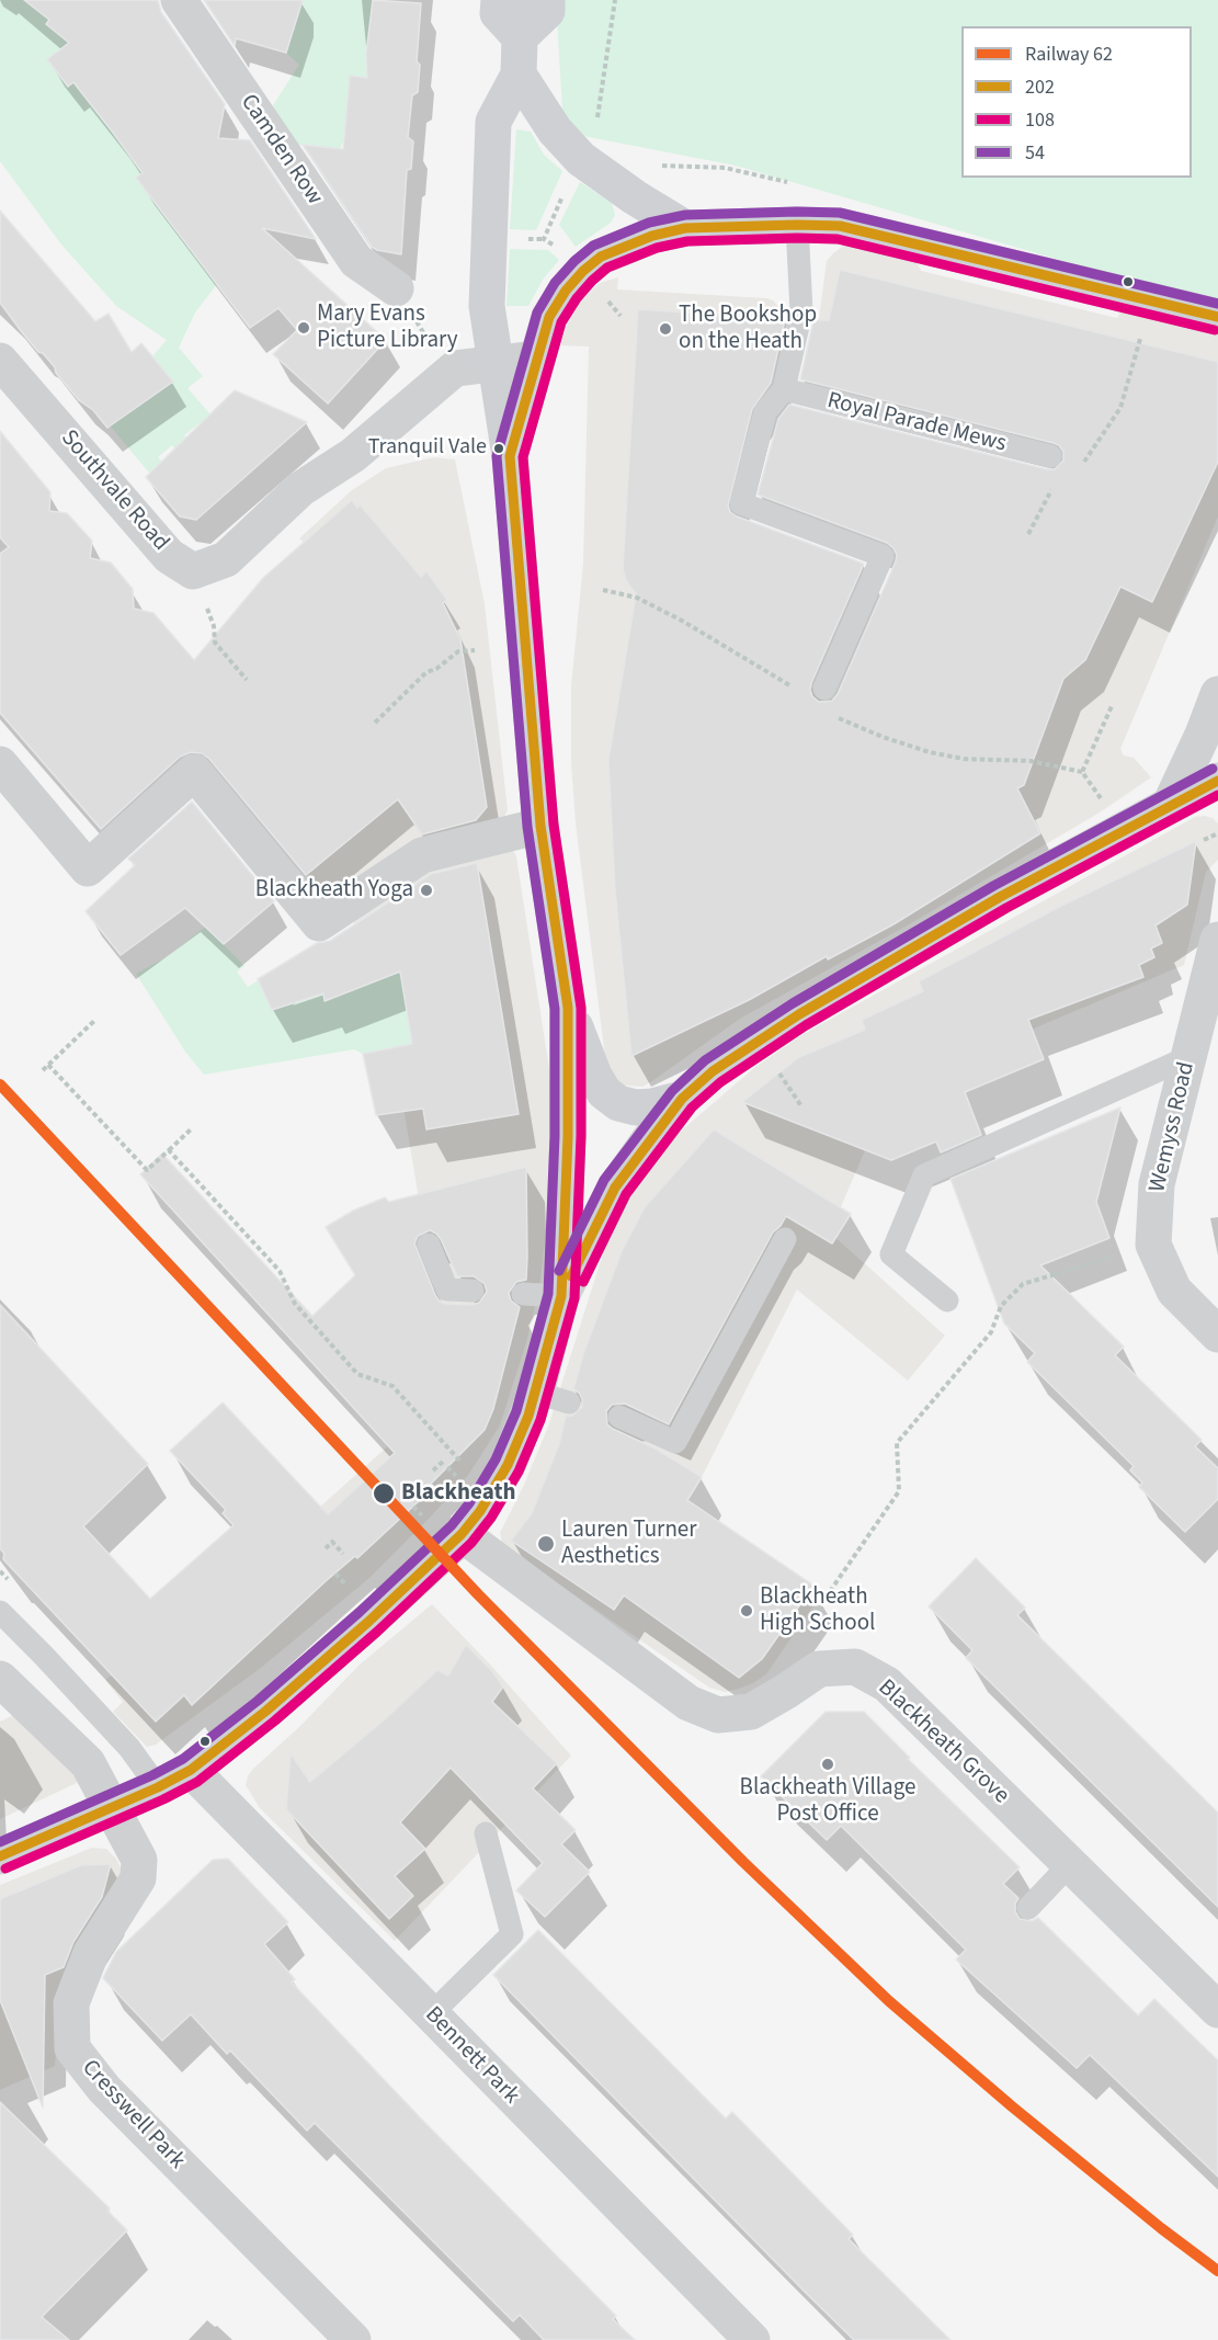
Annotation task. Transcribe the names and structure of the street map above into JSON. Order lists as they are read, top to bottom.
{
  "streets": {
    "street": [
      "Camden Row",
      "Southvale Road",
      "Wemyss Road",
      "Blackheath Grove",
      "Bennett Park",
      "Cresswell Park"
    ],
    "lane": ["Royal Parade Mews"]
  },
  "places": [
    "Mary Evans Picture Library",
    "The Bookshop on the Heath",
    "Tranquil Vale",
    "Blackheath Yoga",
    "Blackheath",
    "Lauren Turner Aesthetics",
    "Blackheath High School",
    "Blackheath Village Post Office"
  ],
  "lines": [
    "transit line 54",
    "transit line 202",
    "transit line 108",
    "rail line 62"
  ],
  "legend": [
    "Railway 62",
    "202",
    "108",
    "54"
  ]
}
